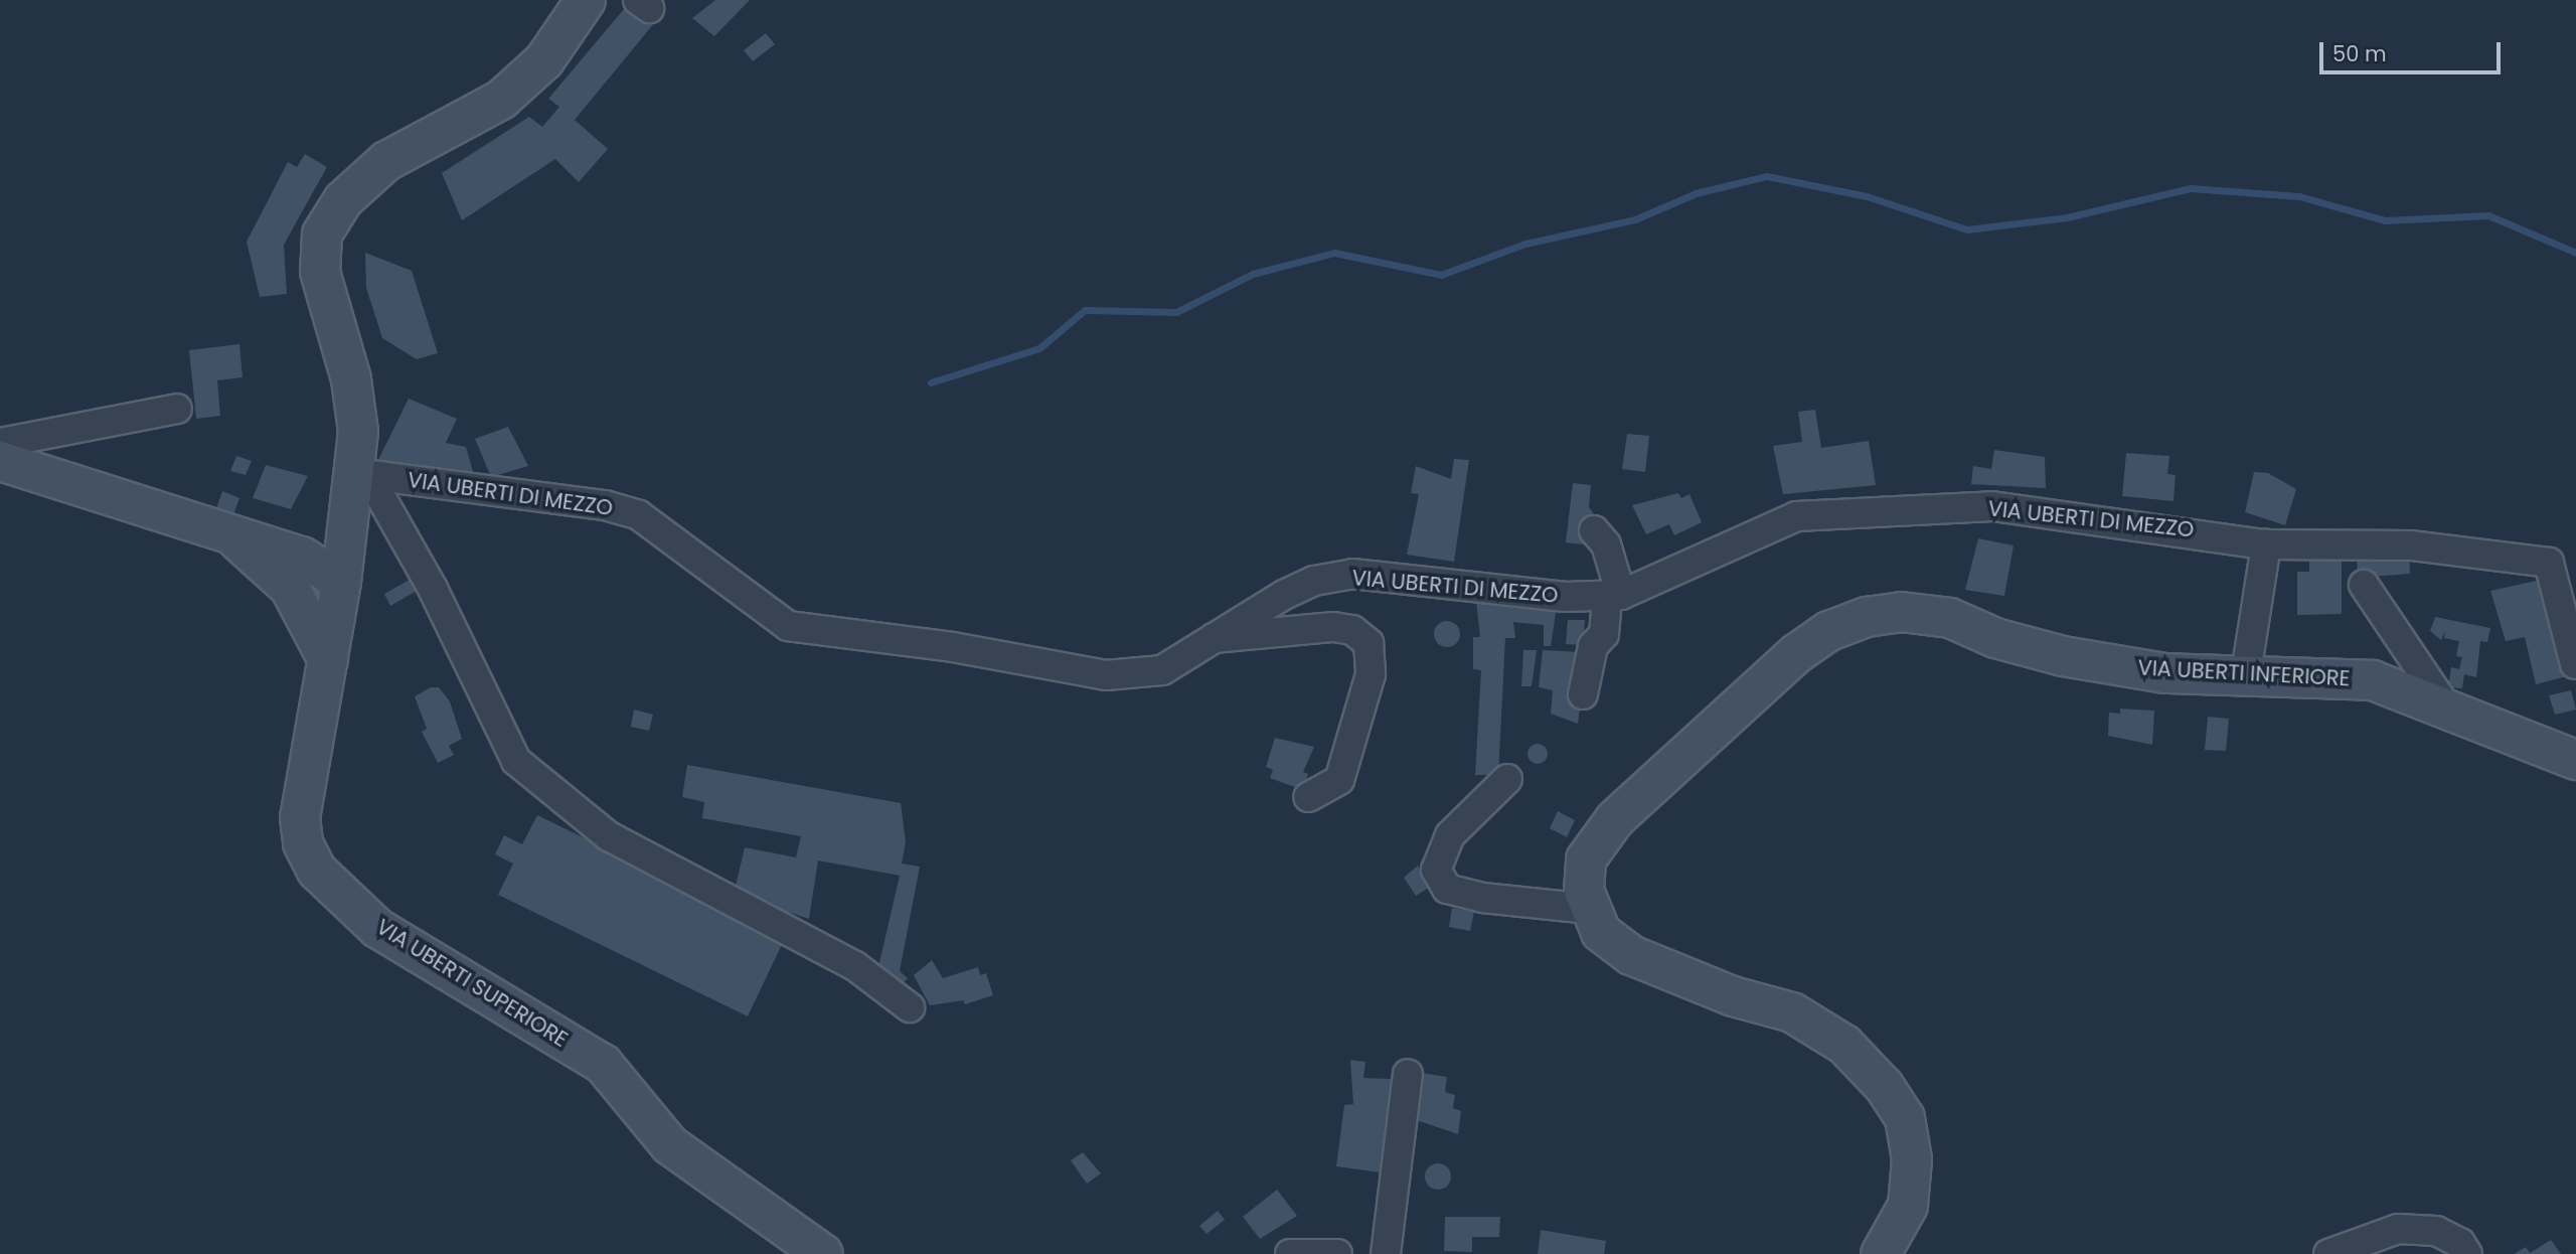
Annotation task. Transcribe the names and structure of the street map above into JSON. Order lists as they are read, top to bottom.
{
  "streets": {
    "main road": ["VIA UBERTI INFERIORE", "VIA UBERTI SUPERIORE"],
    "street": ["VIA UBERTI DI MEZZO"]
  },
  "crossings": [
    ["VIA UBERTI DI MEZZO", "VIA UBERTI SUPERIORE"]
  ],
  "scale_bar": "50 m"
}
